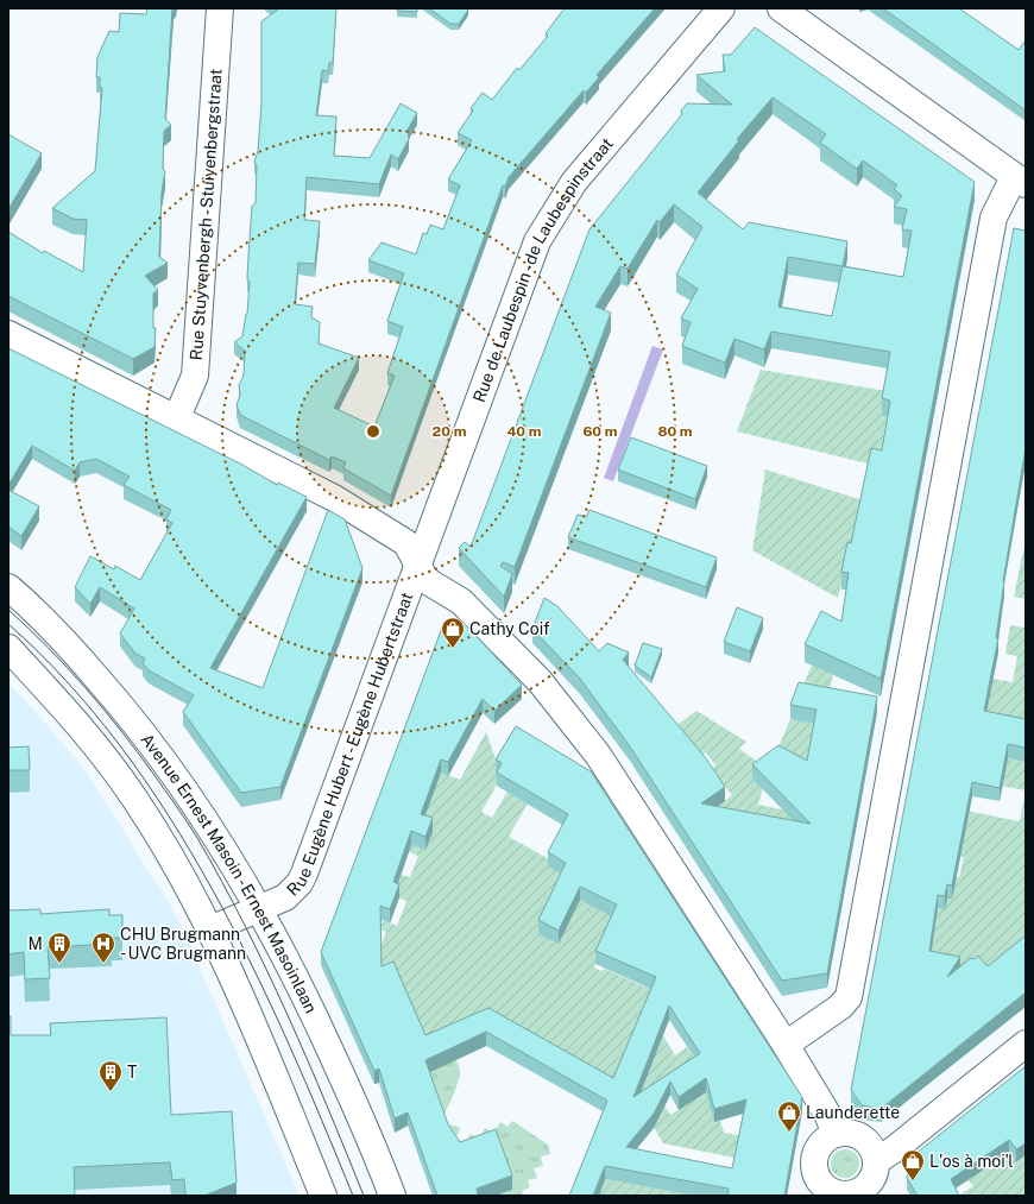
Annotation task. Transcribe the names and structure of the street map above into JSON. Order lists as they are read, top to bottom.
{
  "streets": {
    "street": [
      "Rue Stuyvenbergh - Stuivenbergstraat",
      "Rue de Laubespin - de Laubespinstraat",
      "Rue Eugène Hubert - Eugène Hubertstraat",
      "Avenue Ernest Masoin - Ernest Masoinlaan"
    ]
  },
  "crossings": [
    ["Rue de Laubespin - de Laubespinstraat", "Rue Eugène Hubert - Eugène Hubertstraat"],
    ["Rue Eugène Hubert - Eugène Hubertstraat", "Avenue Ernest Masoin - Ernest Masoinlaan"]
  ],
  "places": {
    "shop": ["Cathy Coif", "Launderette", "L'os à moi'l"],
    "building": ["M", "T"],
    "hospital": ["CHU Brugmann - UVC Brugmann"]
  },
  "rings": [
    "20 m",
    "40 m",
    "60 m",
    "80 m"
  ]
}
